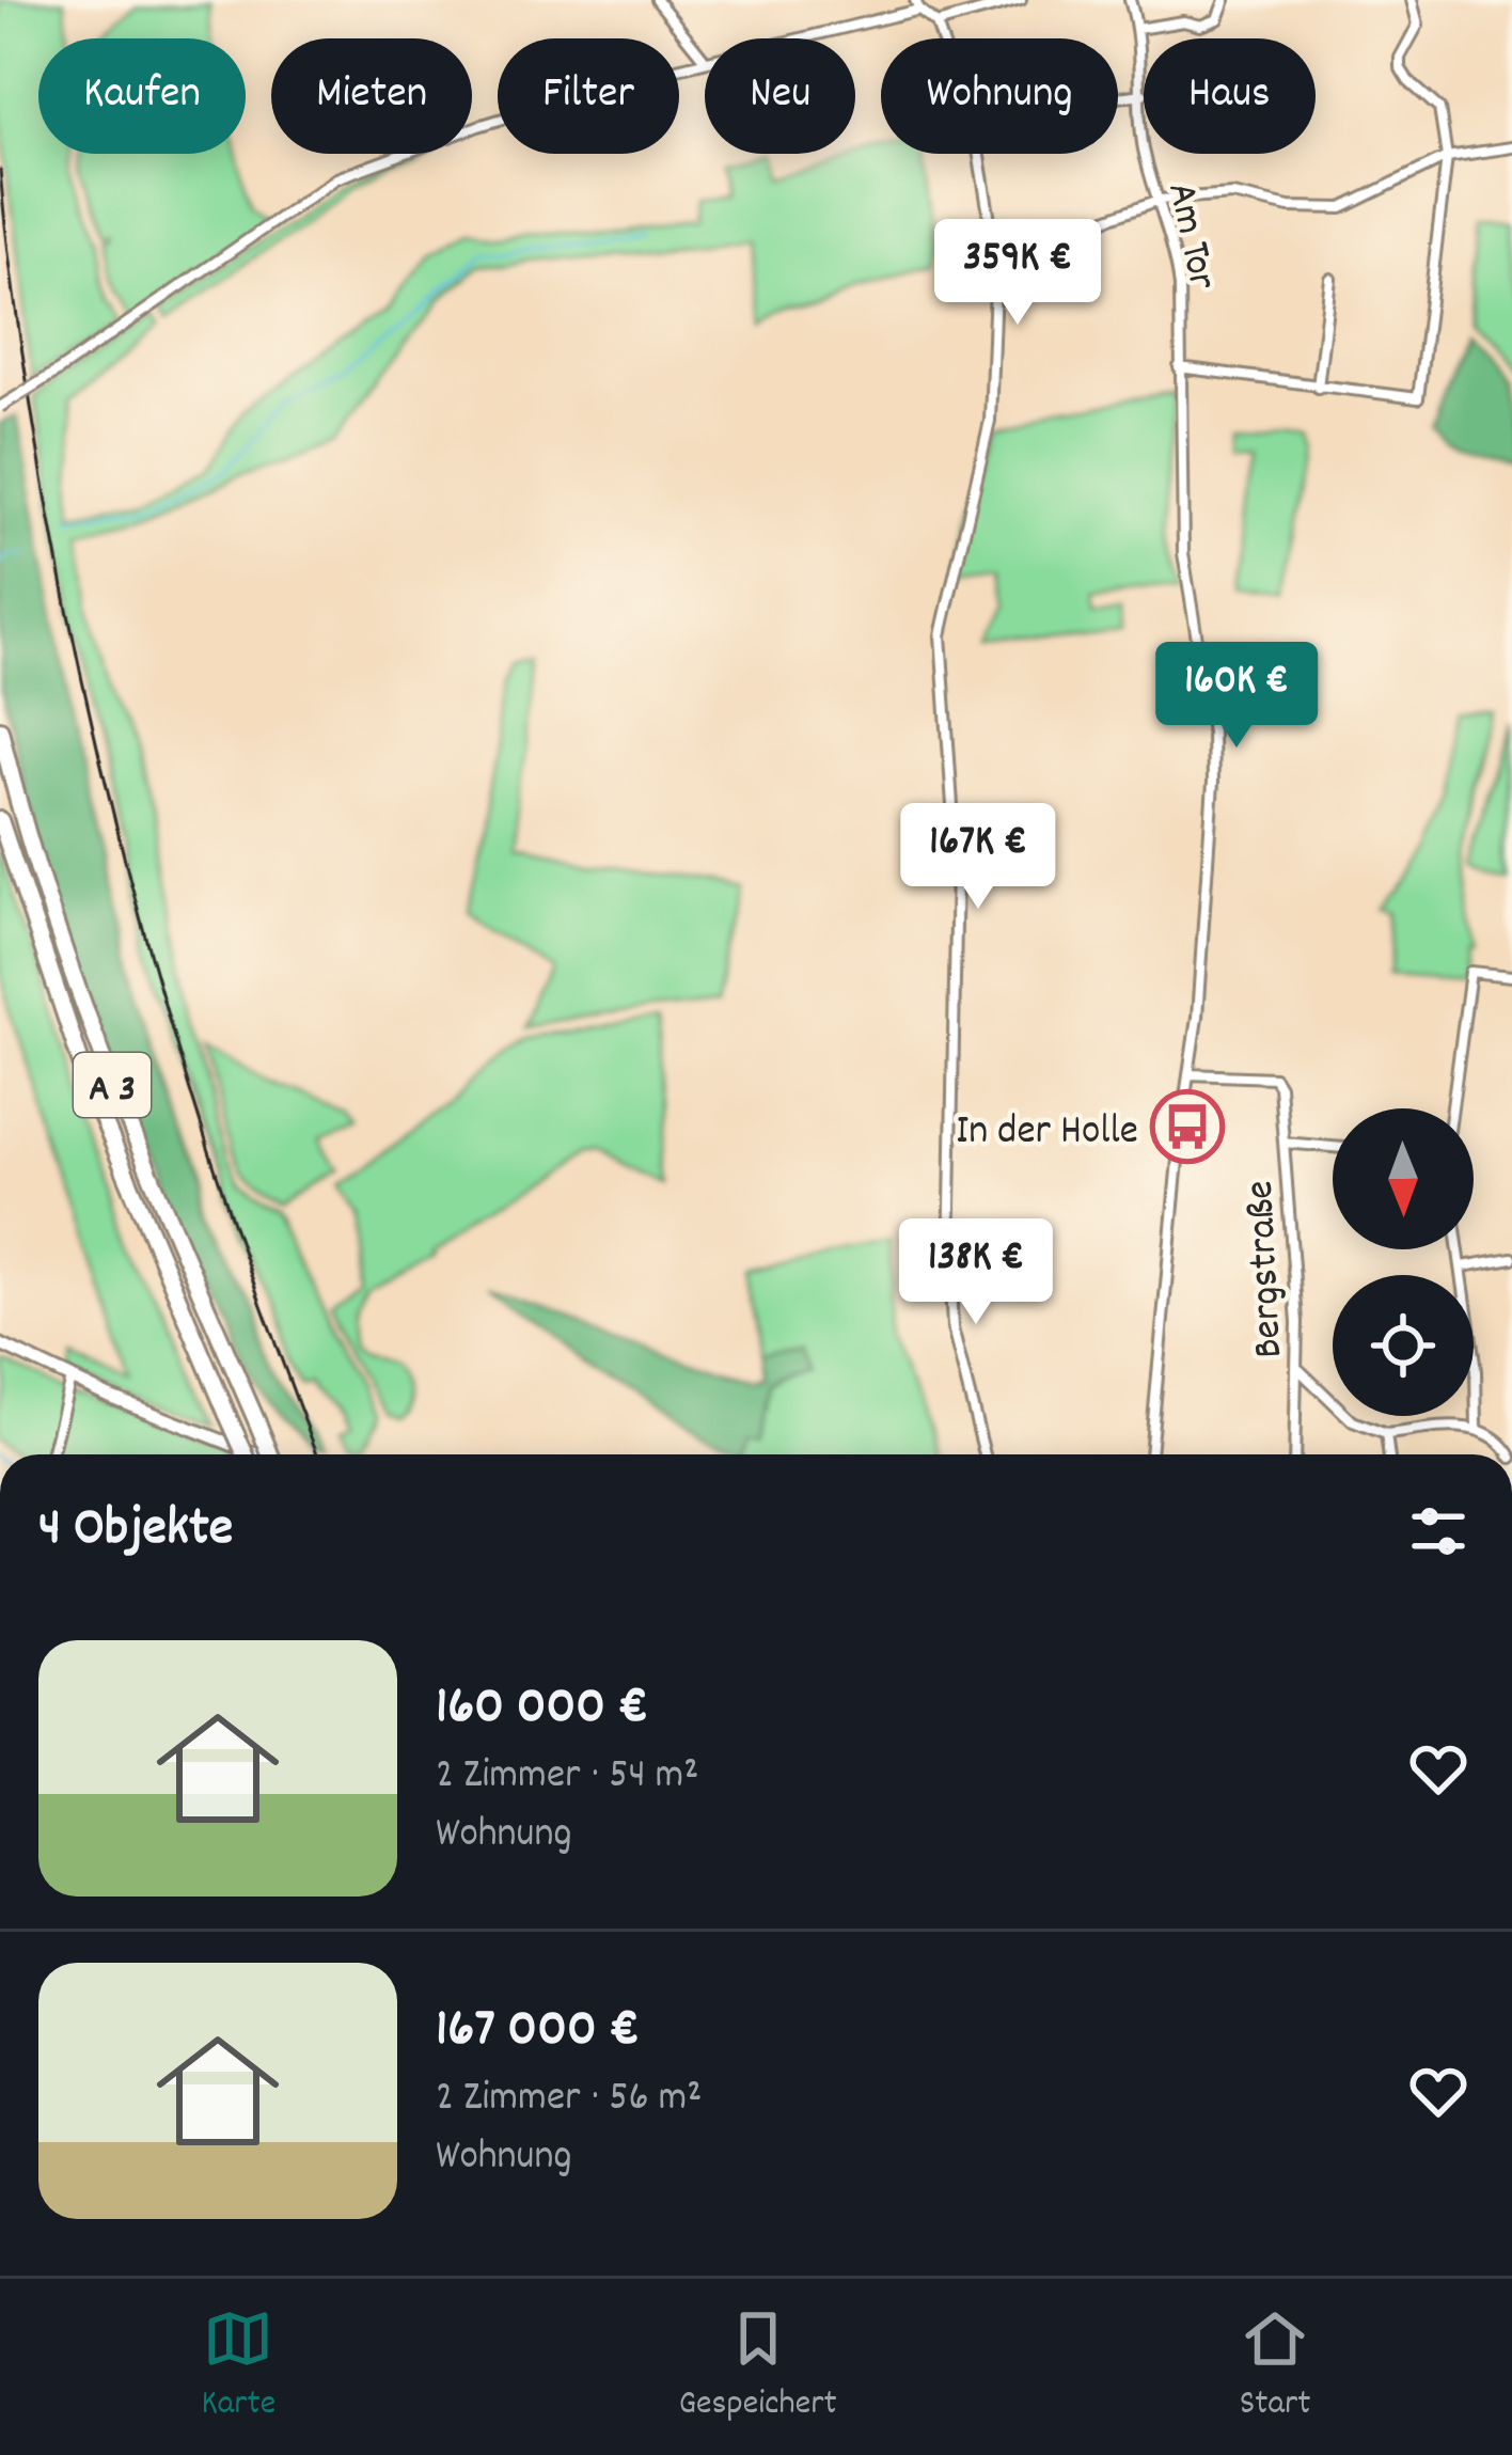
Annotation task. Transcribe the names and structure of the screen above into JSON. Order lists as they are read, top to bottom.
{
  "streets": {
    "highway": ["A 3"],
    "street": ["Am Tor", "Bergstraße"]
  },
  "crossings": [
    ["Am Tor", "Bergstraße"]
  ],
  "places": {
    "bus stop": ["In der Holle"]
  },
  "north": "bottom",
  "page": {
    "chip": [
      "Kaufen",
      "Mieten",
      "Filter",
      "Neu",
      "Wohnung",
      "Haus"
    ],
    "price": [
      "359K €",
      "160K €",
      "167K €",
      "138K €"
    ],
    "heading": "4 Objekte",
    "list": [
      {
        "name": "160 000 €",
        "note": "2 Zimmer · 54 m² · Wohnung"
      },
      {
        "name": "167 000 €",
        "note": "2 Zimmer · 56 m² · Wohnung"
      }
    ],
    "tabs": ["Karte", "Gespeichert", "Start"]
  }
}
